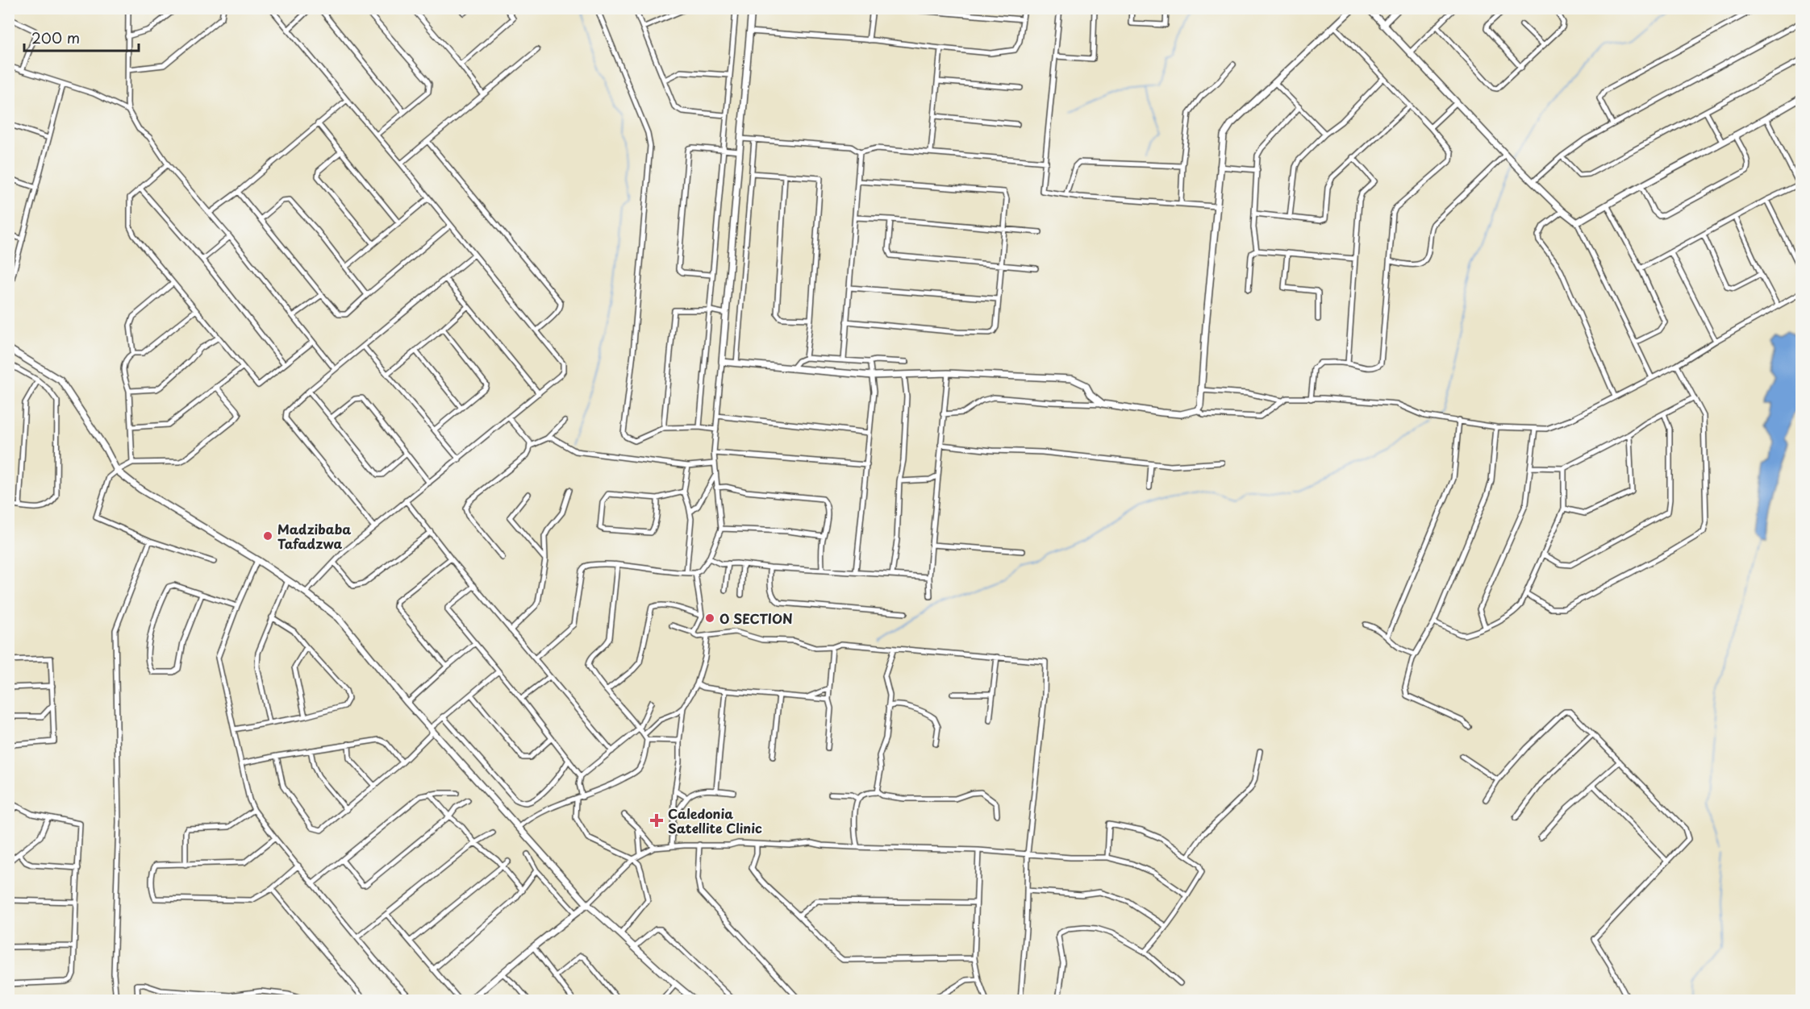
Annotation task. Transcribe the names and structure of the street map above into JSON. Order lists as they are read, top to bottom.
{
  "places": {
    "other": ["Madzibaba Tafadzwa", "O SECTION"],
    "health": ["Caledonia Satellite Clinic"]
  },
  "scale_bar": "200 m"
}
